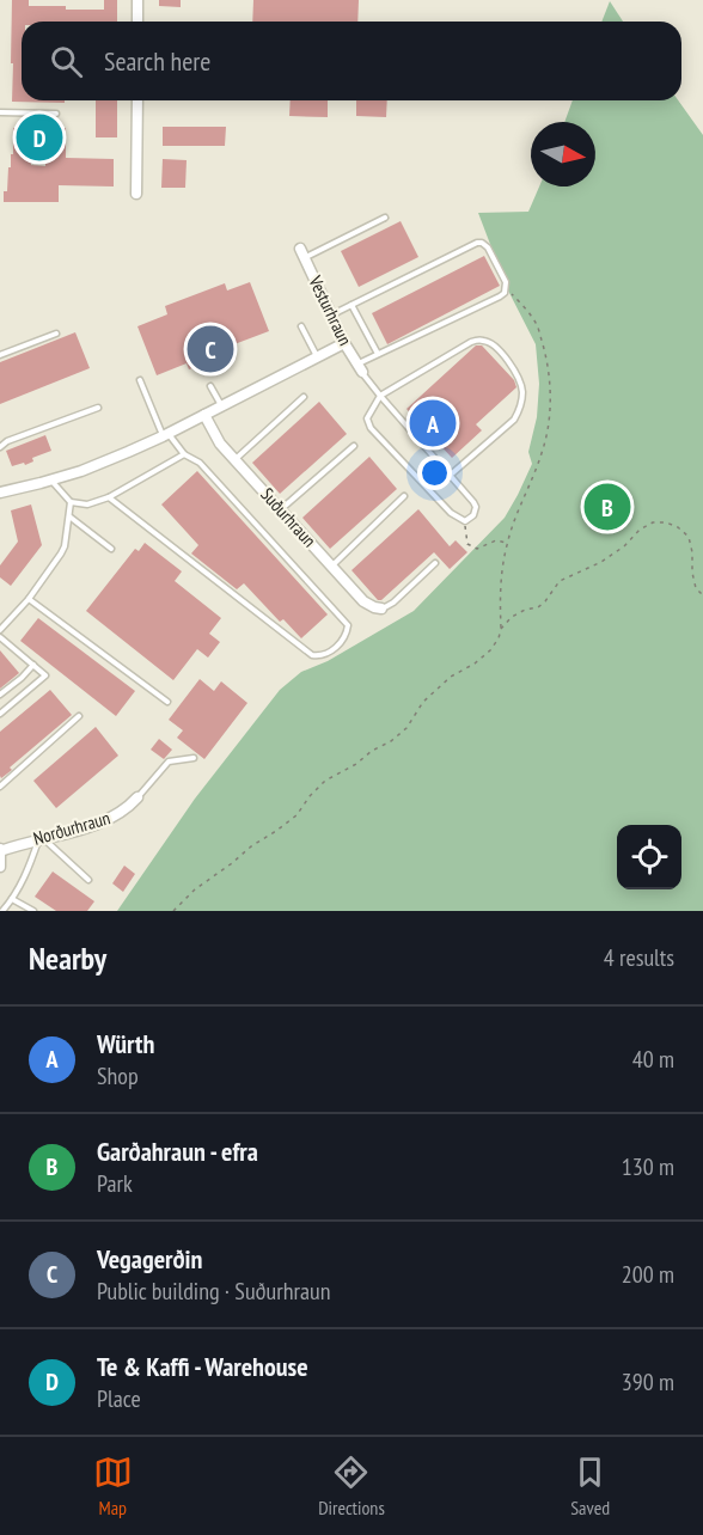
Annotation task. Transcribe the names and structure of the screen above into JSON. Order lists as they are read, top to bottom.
{
  "streets": {
    "street": ["Vesturhraun", "Suðurhraun", "Norðurhraun"]
  },
  "north": "right",
  "page": {
    "search": "Search here",
    "pins": [
      "D",
      "C",
      "A",
      "B"
    ],
    "heading": ["Nearby", "4 results"],
    "list": [
      {
        "mark": "A",
        "name": "Würth",
        "note": "Shop",
        "value": "40 m"
      },
      {
        "mark": "B",
        "name": "Garðahraun - efra",
        "note": "Park",
        "value": "130 m"
      },
      {
        "mark": "C",
        "name": "Vegagerðin",
        "note": "Public building · Suðurhraun",
        "value": "200 m"
      },
      {
        "mark": "D",
        "name": "Te & Kaffi - Warehouse",
        "note": "Place",
        "value": "390 m"
      }
    ],
    "nav": ["Map", "Directions", "Saved"]
  }
}
